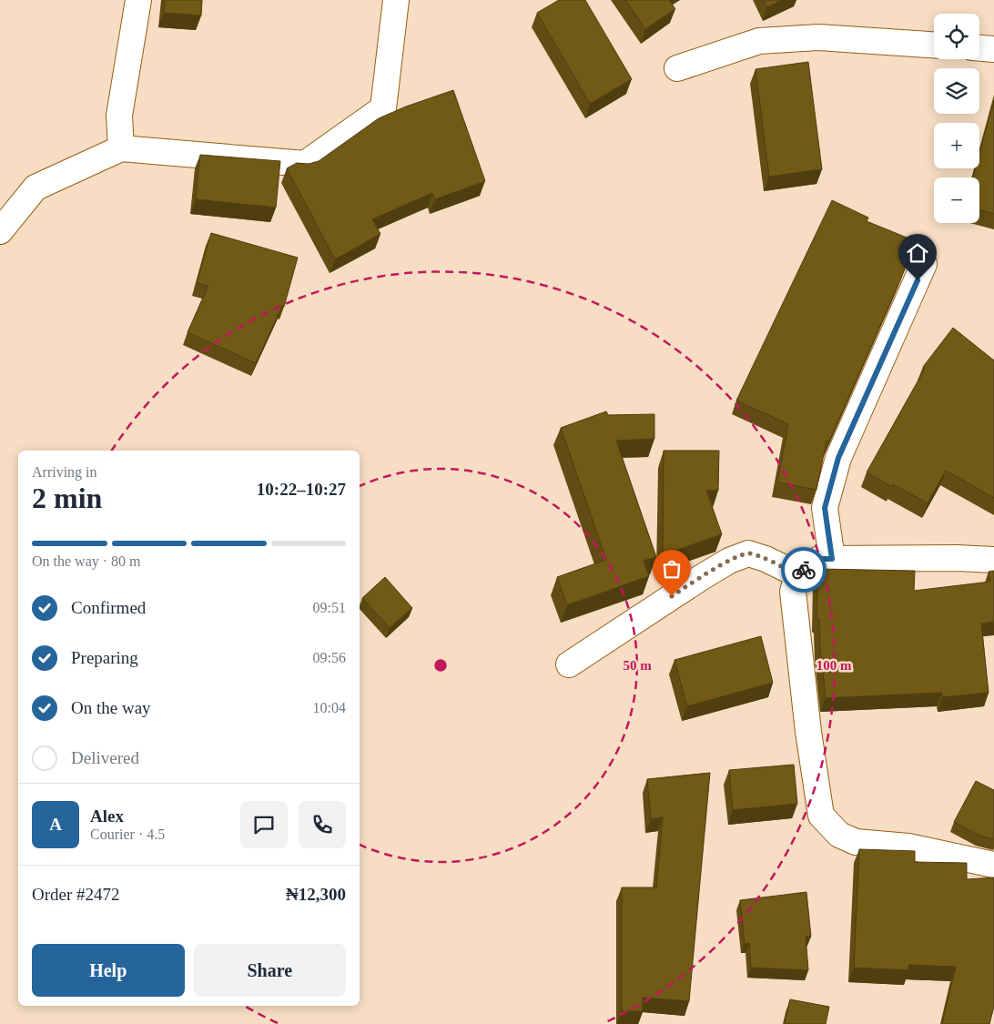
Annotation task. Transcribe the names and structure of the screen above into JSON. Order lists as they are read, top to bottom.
{
  "page": {
    "map_buttons": ["+", "−"],
    "heading": ["2 min", "Arriving in", "10:22–10:27"],
    "panel": [
      "Alex",
      "Courier · 4.5",
      "Order #2472",
      "₦12,300"
    ],
    "bar": "On the way · 80 m",
    "list": [
      ["Confirmed", "09:51"],
      ["Preparing", "09:56"],
      ["On the way", "10:04"],
      "Delivered"
    ],
    "round": "A",
    "buttons": ["Help", "Share"]
  },
  "rings": ["50 m", "100 m"]
}
